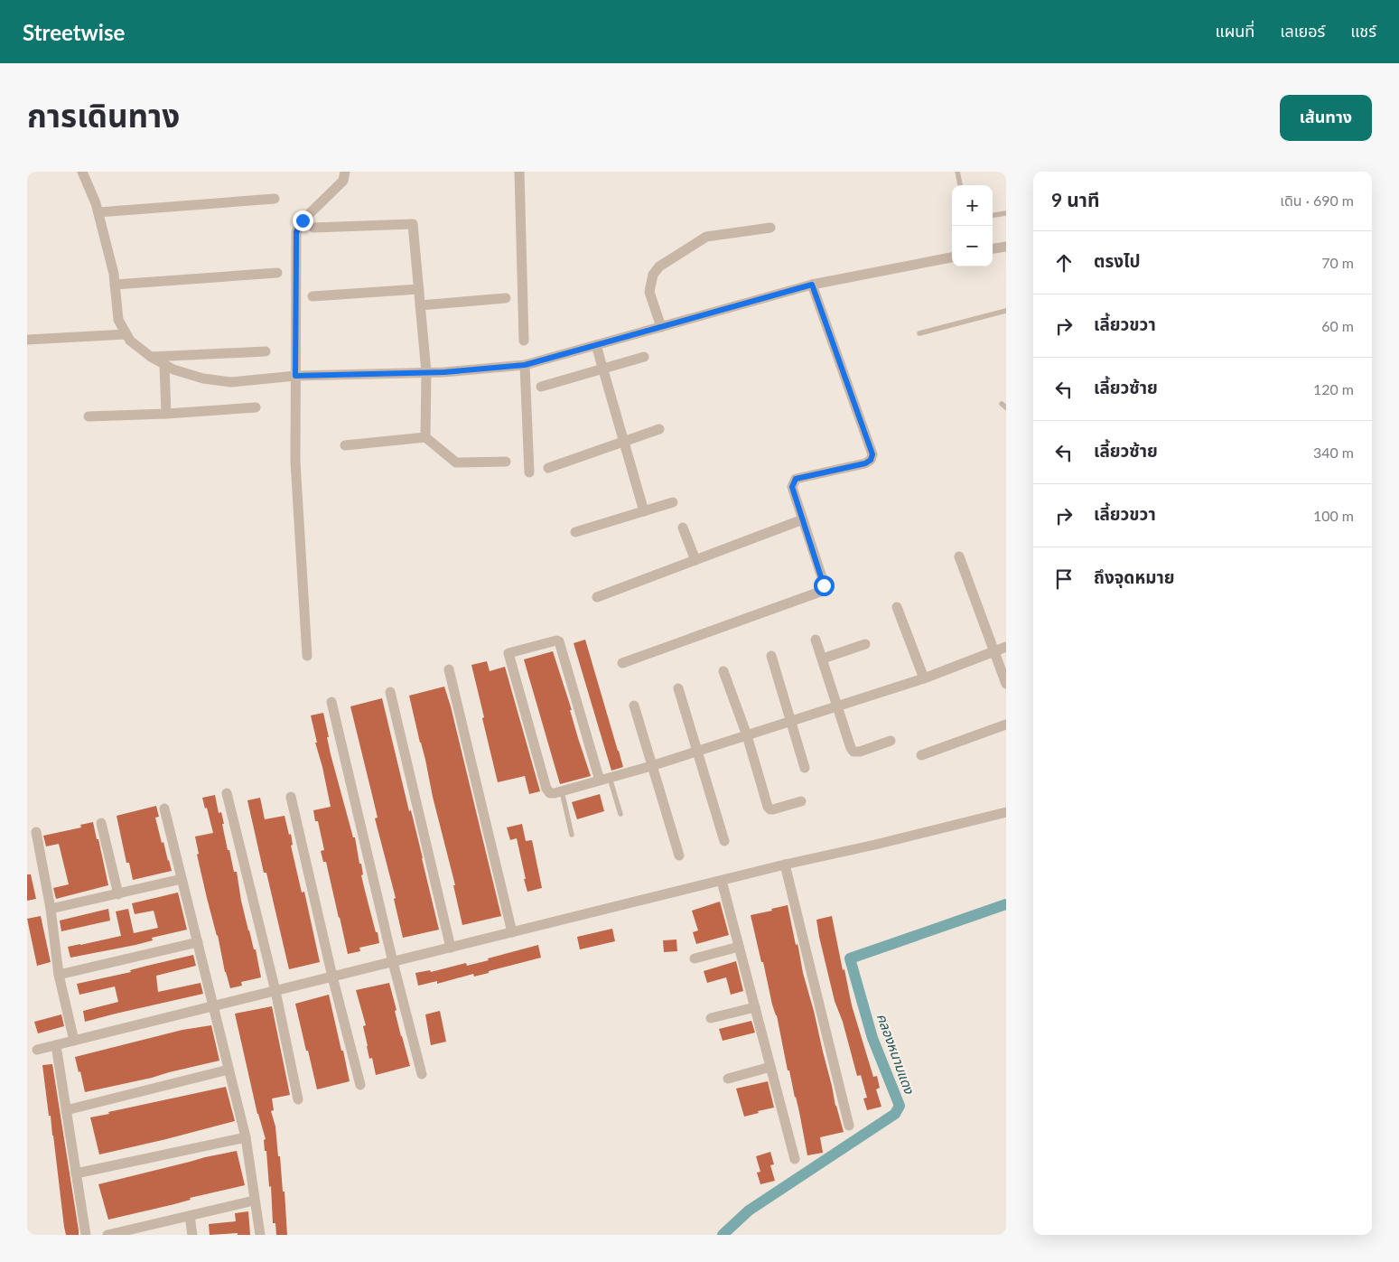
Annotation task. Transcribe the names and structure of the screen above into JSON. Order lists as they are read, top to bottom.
{
  "water": ["คลองหนามแดง"],
  "page": {
    "header": "Streetwise",
    "nav": ["แผนที่", "เลเยอร์", "แชร์"],
    "title": "การเดินทาง",
    "buttons": "เส้นทาง",
    "heading": ["9 นาที", "เดิน · 690 m"],
    "map_buttons": ["+", "−"],
    "list": [
      ["ตรงไป", "70 m"],
      ["เลี้ยวขวา", "60 m"],
      ["เลี้ยวซ้าย", "120 m"],
      ["เลี้ยวซ้าย", "340 m"],
      ["เลี้ยวขวา", "100 m"],
      "ถึงจุดหมาย"
    ]
  }
}
